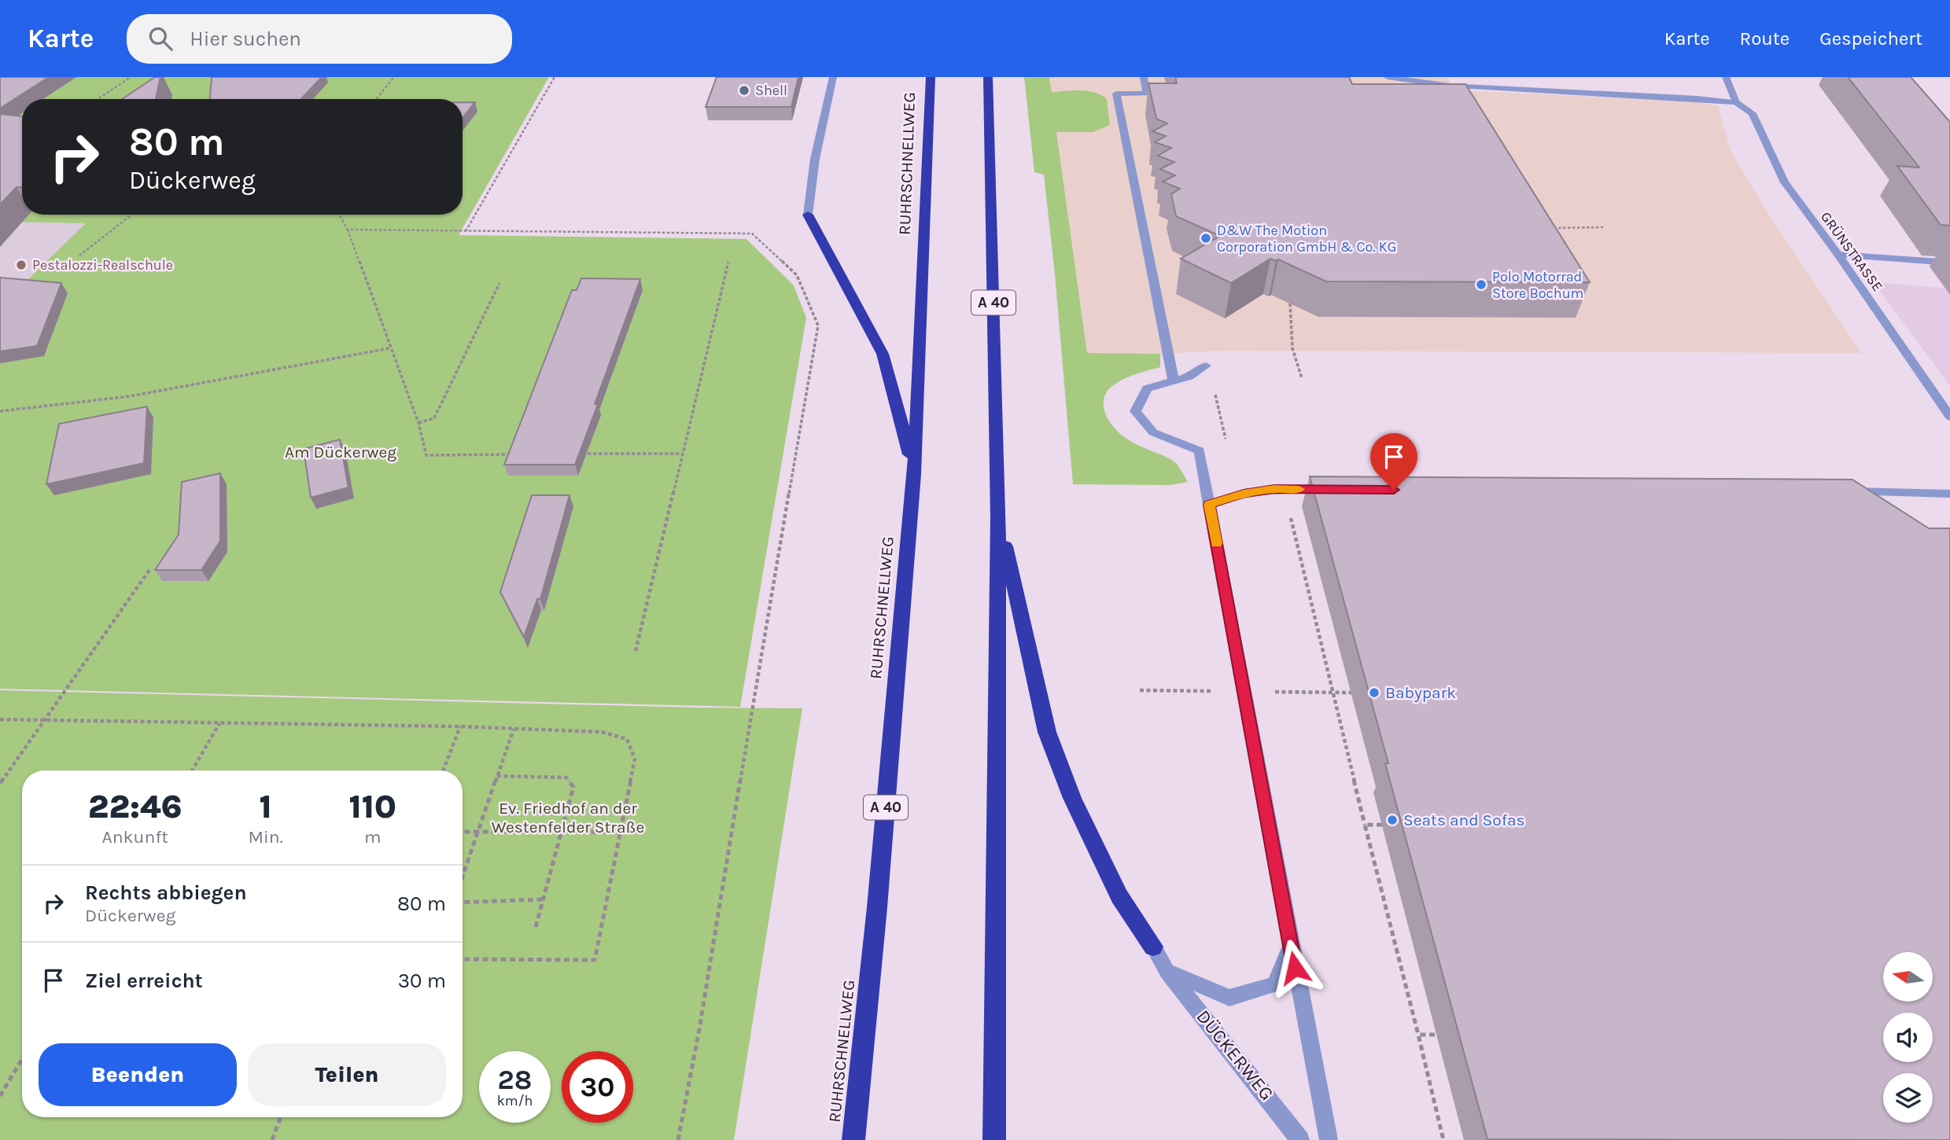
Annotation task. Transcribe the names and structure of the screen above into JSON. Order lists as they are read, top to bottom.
{
  "streets": {
    "highway": ["RUHRSCHNELLWEG", "A 40"],
    "street": ["GRÜNSTRASSE", "DÜCKERWEG"]
  },
  "parks": ["Am Dückerweg", "Ev. Friedhof an der Westenfelder Straße"],
  "places": [
    "Shell",
    "D&W The Motion Corporation GmbH & Co. KG",
    "Pestalozzi-Realschule",
    "Polo Motorrad Store Bochum",
    "Babypark",
    "Seats and Sofas"
  ],
  "north": "left",
  "page": {
    "header": "Karte",
    "search": "Hier suchen",
    "nav": ["Karte", "Route", "Gespeichert"],
    "turn": ["80 m", "Dückerweg"],
    "eta": [
      "22:46",
      "Ankunft",
      "1",
      "Min.",
      "110",
      "m"
    ],
    "list": [
      {
        "name": "Rechts abbiegen",
        "note": "Dückerweg",
        "value": "80 m"
      },
      {
        "name": "Ziel erreicht",
        "value": "30 m"
      }
    ],
    "buttons": ["Beenden", "Teilen"],
    "speed": "28 km/h",
    "limit": "30"
  }
}
